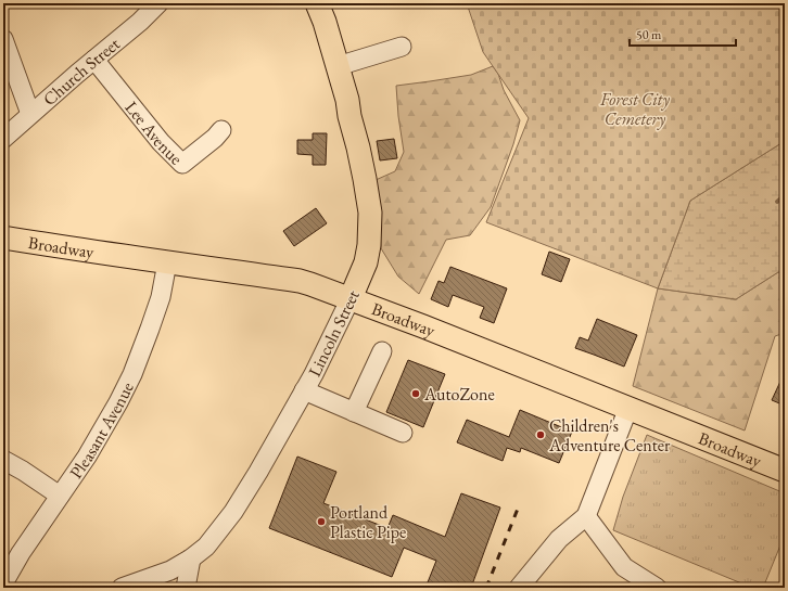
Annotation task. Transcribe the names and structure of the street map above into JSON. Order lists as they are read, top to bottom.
{
  "streets": {
    "main road": ["Broadway", "Lincoln Street"],
    "street": ["Church Street", "Lee Avenue", "Pleasant Avenue"]
  },
  "crossings": [
    ["Church Street", "Lee Avenue"],
    ["Broadway", "Lincoln Street"],
    ["Broadway", "Pleasant Avenue"]
  ],
  "parks": ["Forest City Cemetery"],
  "places": ["AutoZone", "Children's Adventure Center", "Portland Plastic Pipe"],
  "scale_bar": "50 m"
}
